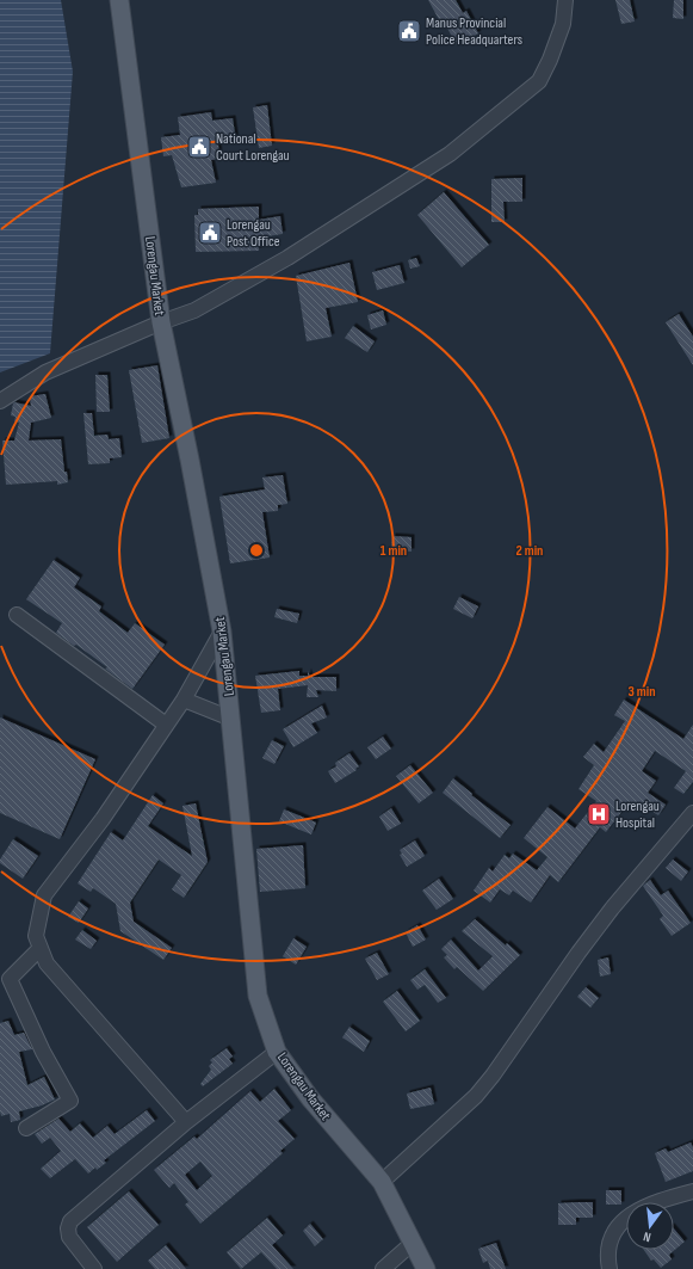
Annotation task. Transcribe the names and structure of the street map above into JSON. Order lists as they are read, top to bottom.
{
  "streets": {
    "main road": ["Lorengau Market"]
  },
  "places": {
    "public building": ["Manus Provincial Police Headquarters", "National Court Lorengau", "Lorengau Post Office"],
    "hospital": ["Lorengau Hospital"]
  },
  "north": "bottom",
  "rings": ["1 min", "2 min", "3 min"]
}
